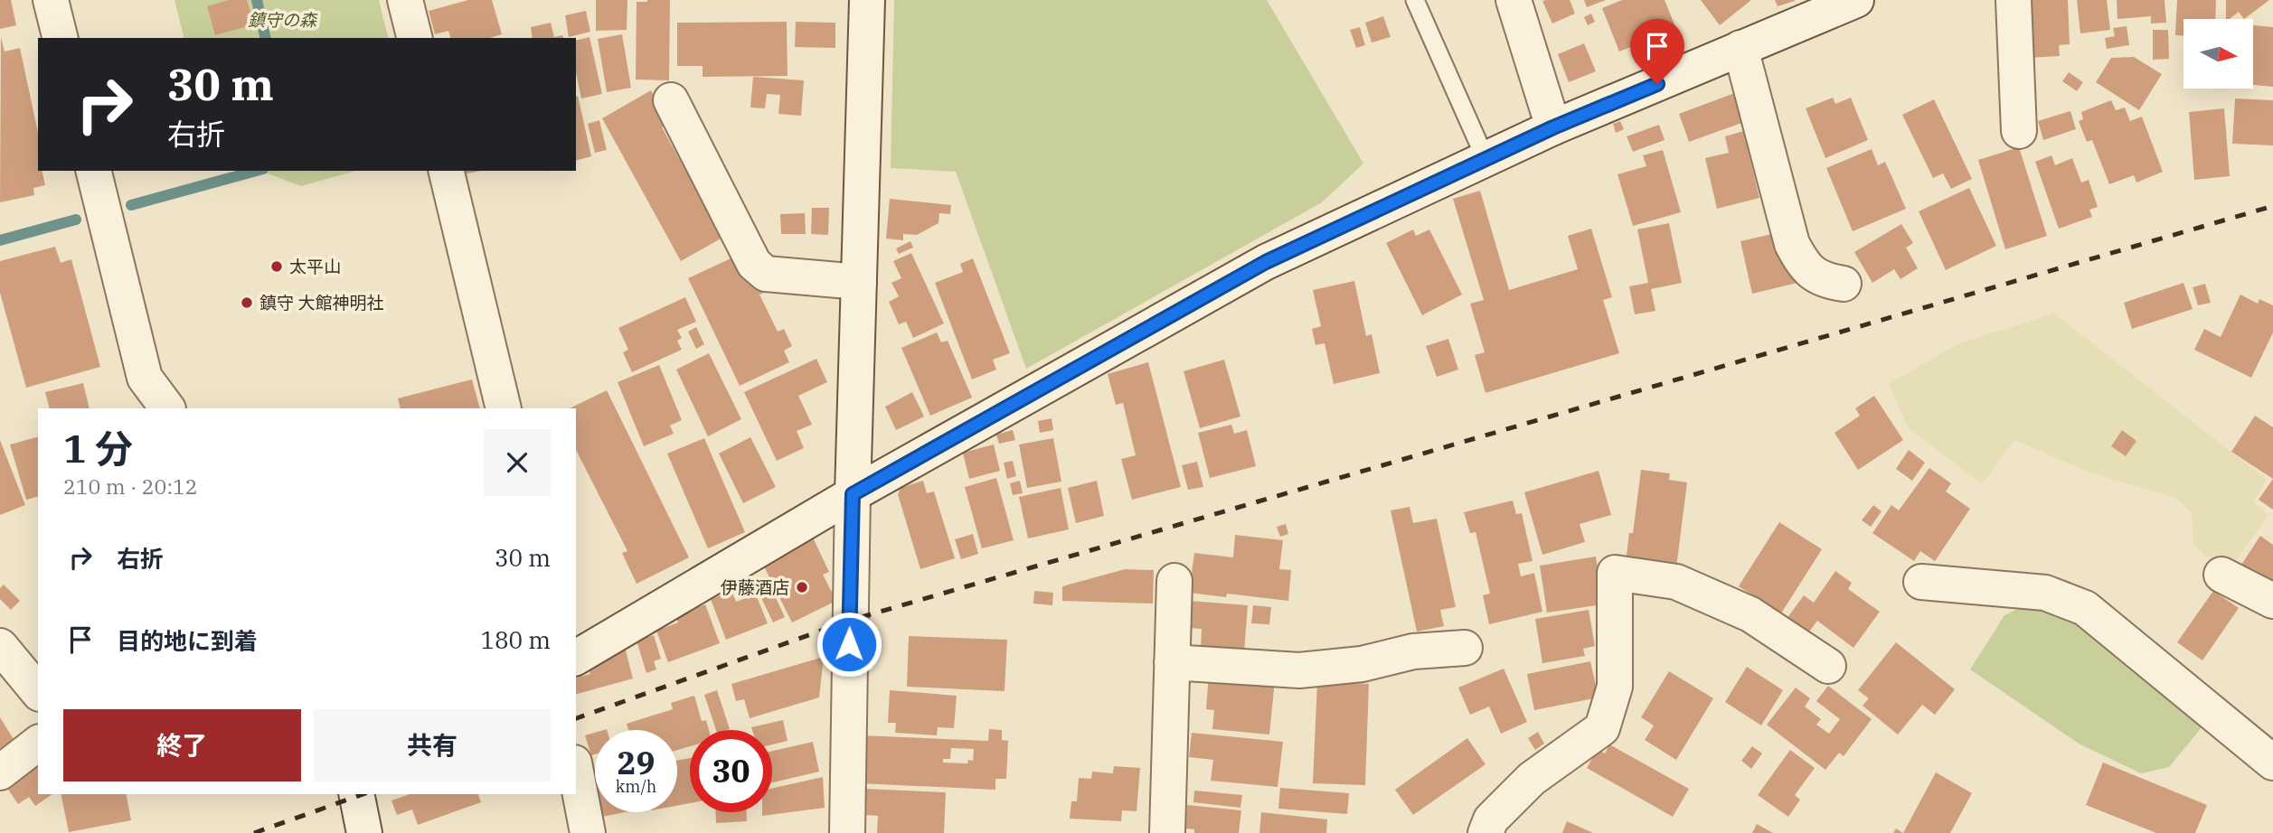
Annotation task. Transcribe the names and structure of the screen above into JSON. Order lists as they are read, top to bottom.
{
  "parks": ["鎮守の森"],
  "places": ["太平山", "鎮守 大館神明社", "伊藤酒店"],
  "north": "right",
  "page": {
    "turn": ["30 m", "右折"],
    "heading": ["1 分", "210 m · 20:12"],
    "list": [
      {
        "name": "右折",
        "value": "30 m"
      },
      {
        "name": "目的地に到着",
        "value": "180 m"
      }
    ],
    "buttons": ["終了", "共有"],
    "speed": "29 km/h",
    "limit": "30"
  }
}
